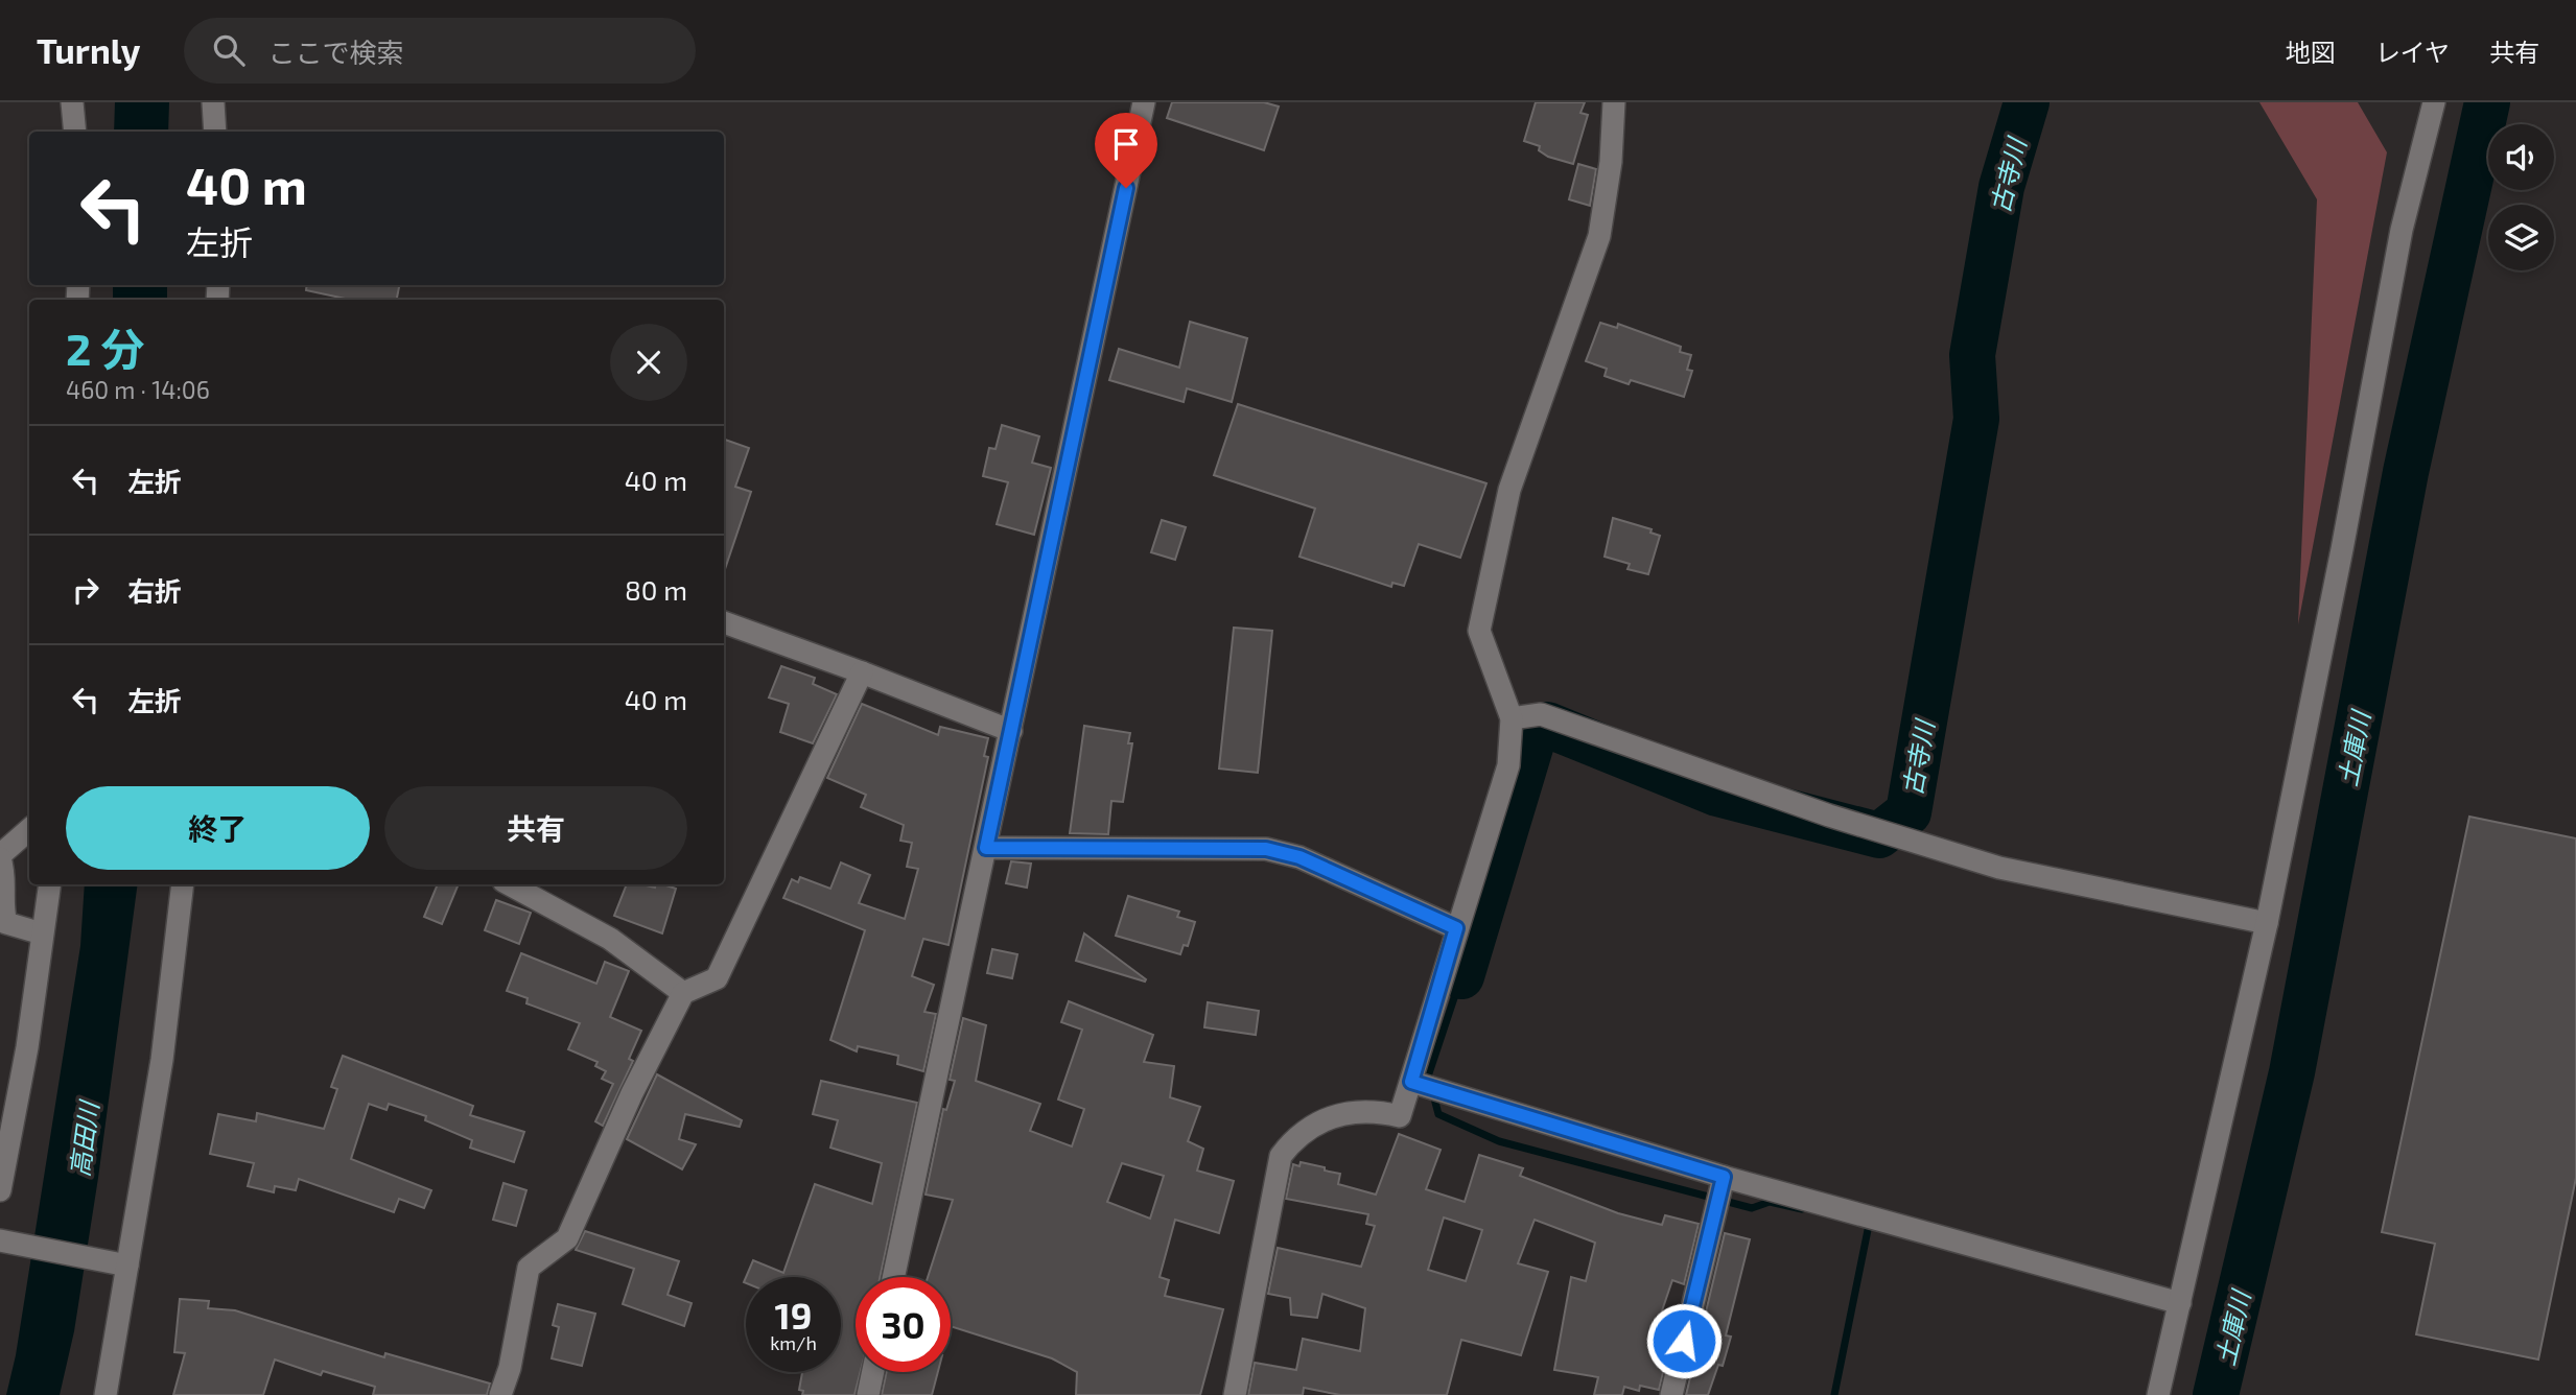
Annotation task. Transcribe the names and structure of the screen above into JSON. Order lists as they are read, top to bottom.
{
  "water": ["古寺川", "土庫川", "高田川"],
  "page": {
    "header": "Turnly",
    "search": "ここで検索",
    "nav": ["地図", "レイヤ", "共有"],
    "turn": ["40 m", "左折"],
    "heading": ["2 分", "460 m · 14:06"],
    "list": [
      {
        "name": "左折",
        "value": "40 m"
      },
      {
        "name": "右折",
        "value": "80 m"
      },
      {
        "name": "左折",
        "value": "40 m"
      }
    ],
    "buttons": ["終了", "共有"],
    "speed": "19 km/h",
    "limit": "30"
  }
}
